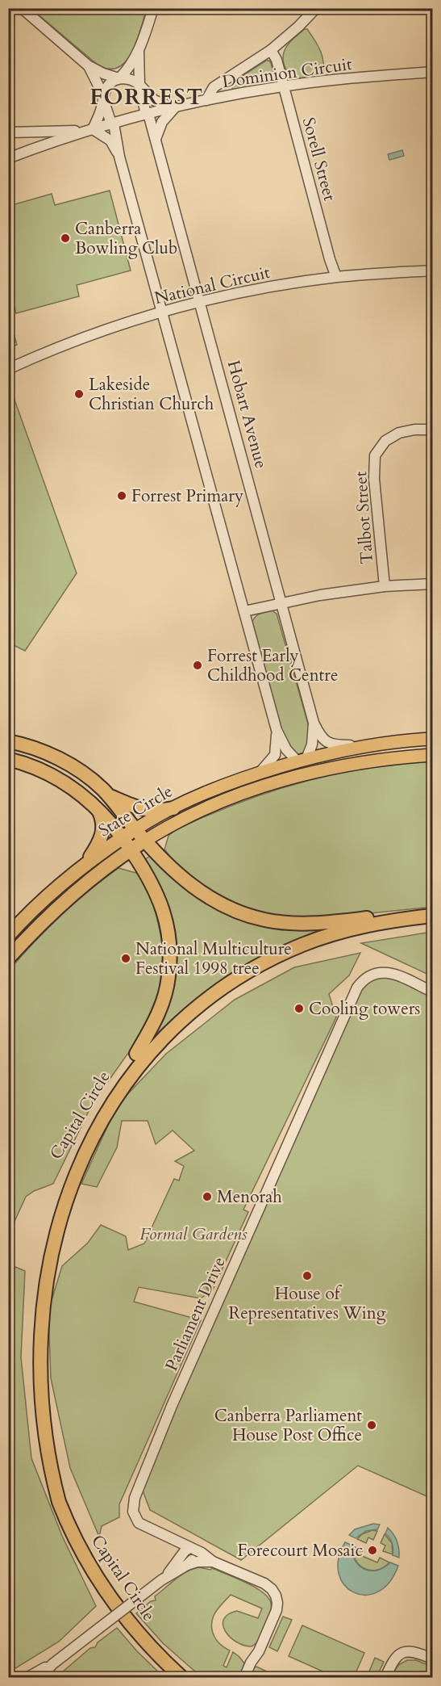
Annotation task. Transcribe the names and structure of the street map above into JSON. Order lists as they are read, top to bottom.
{
  "streets": {
    "highway": ["State Circle", "Capital Circle"],
    "street": [
      "Dominion Circuit",
      "Sorell Street",
      "National Circuit",
      "Hobart Avenue",
      "Talbot Street",
      "Parliament Drive"
    ]
  },
  "crossings": [
    ["Dominion Circuit", "Sorell Street"],
    ["Dominion Circuit", "Hobart Avenue"],
    ["Sorell Street", "National Circuit"],
    ["National Circuit", "Hobart Avenue"],
    ["Hobart Avenue", "State Circle"]
  ],
  "districts": ["FORREST"],
  "parks": ["Formal Gardens"],
  "places": [
    "Canberra Bowling Club",
    "Lakeside Christian Church",
    "Forrest Primary",
    "Forrest Early Childhood Centre",
    "National Multiculture Festival 1998 tree",
    "Cooling towers",
    "Menorah",
    "House of Representatives Wing",
    "Canberra Parliament House Post Office",
    "Forecourt Mosaic"
  ]
}
